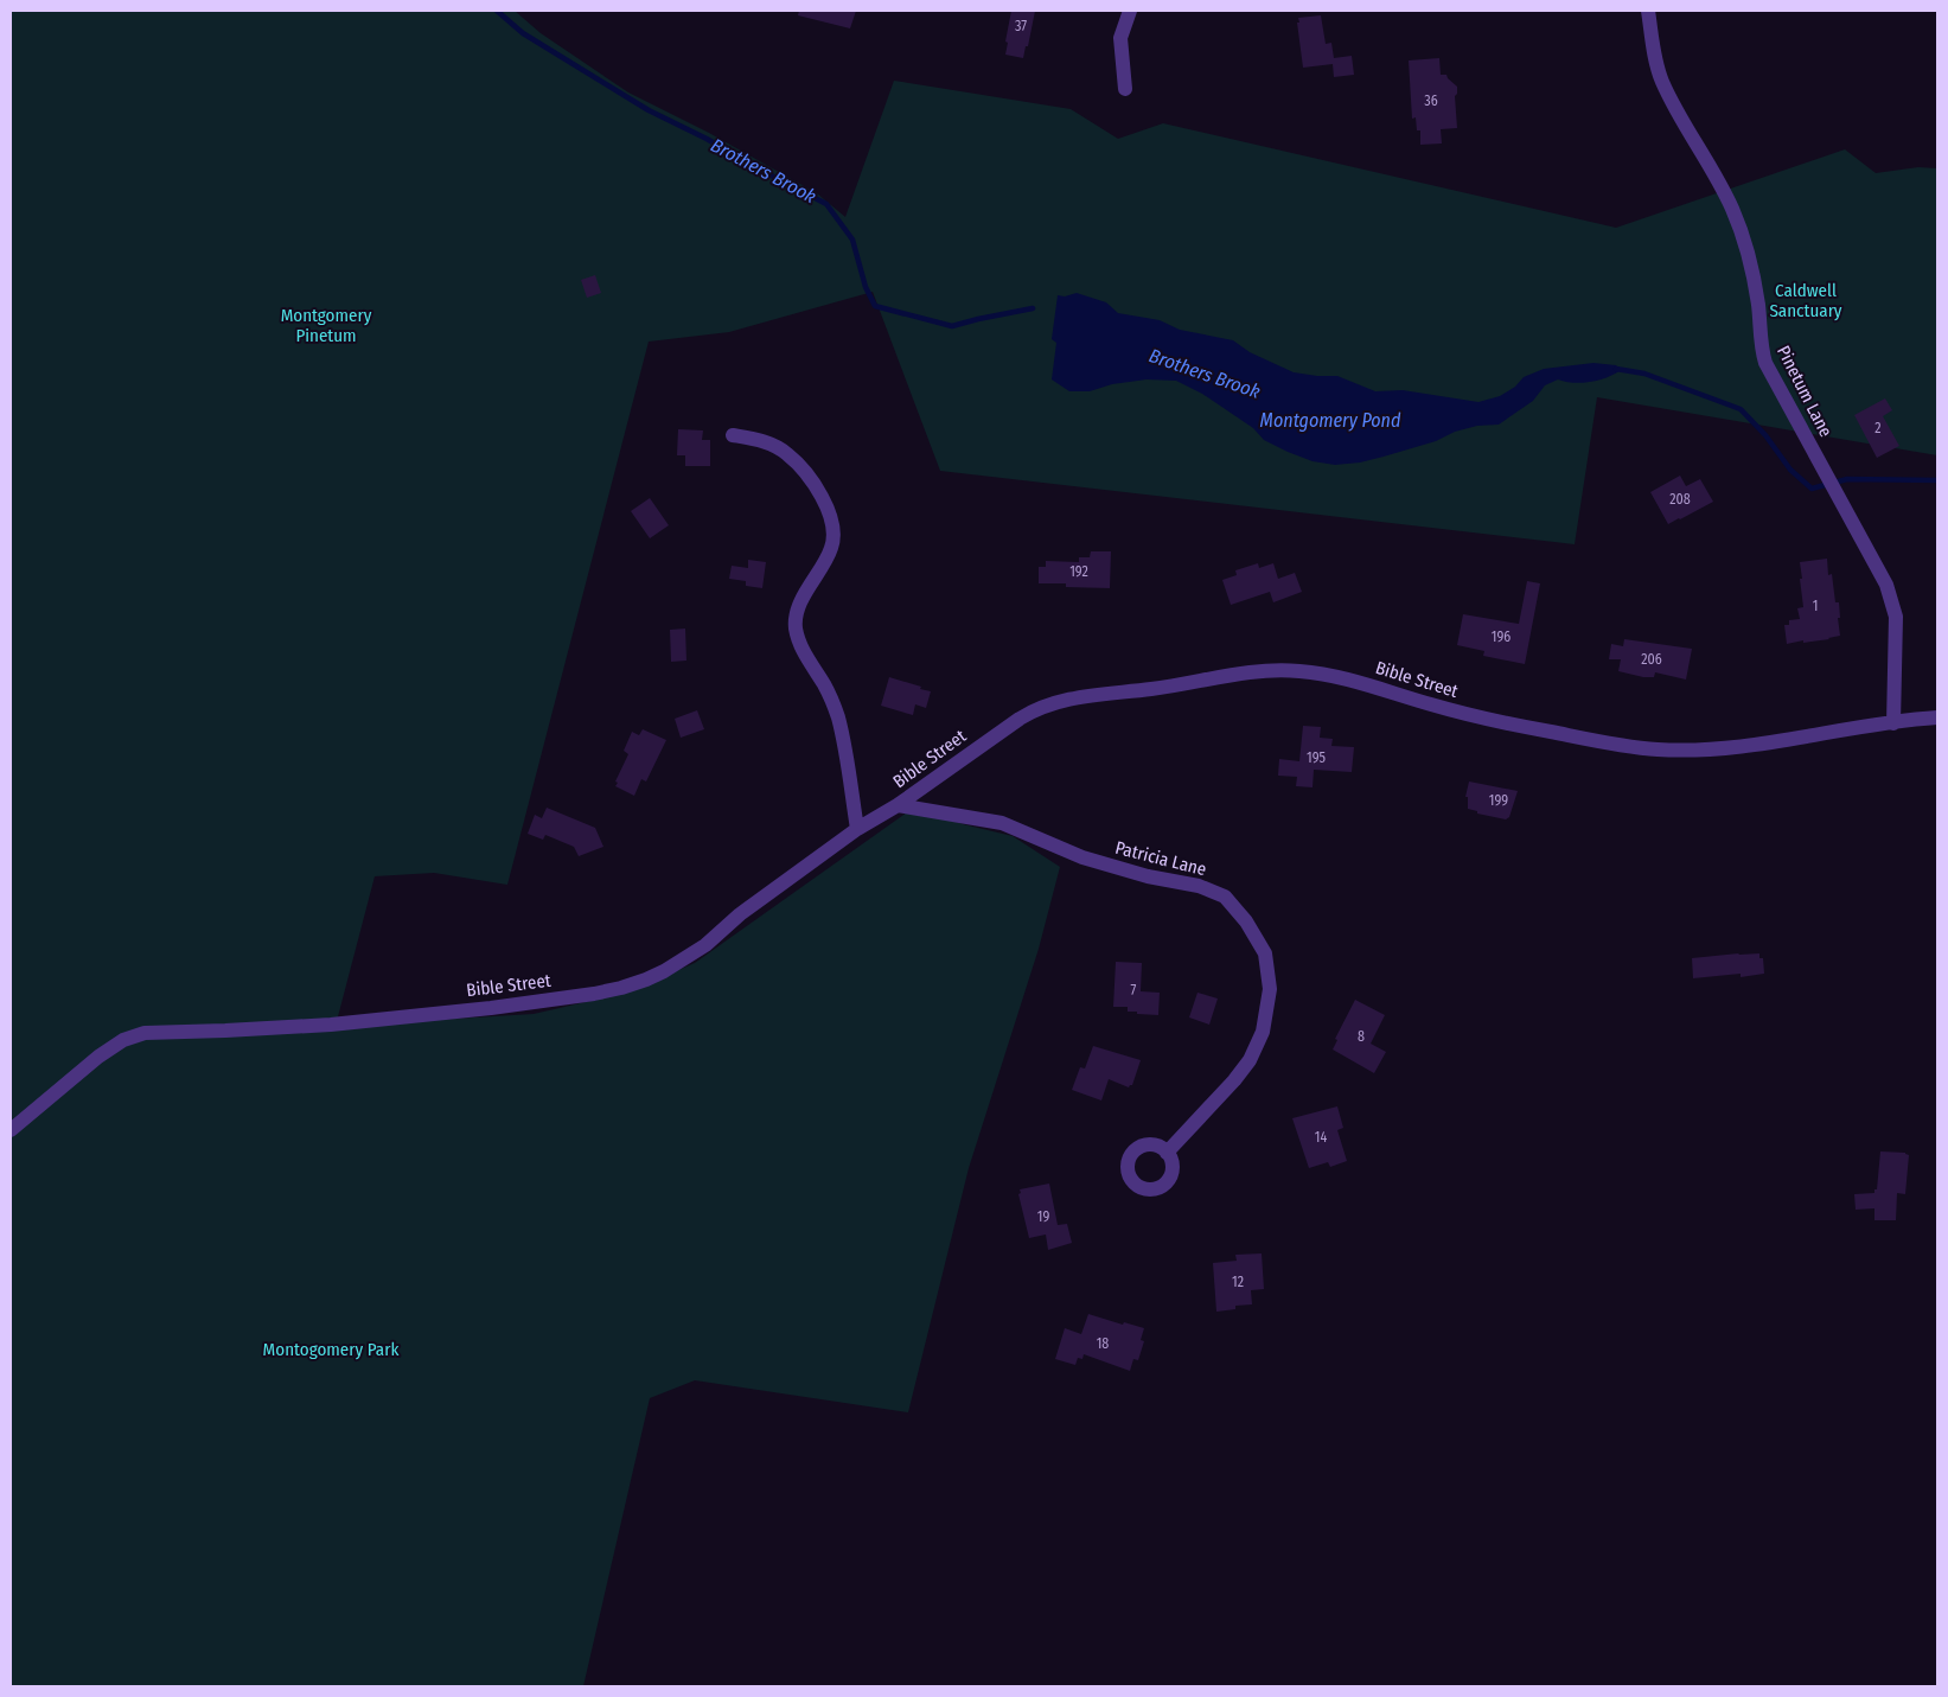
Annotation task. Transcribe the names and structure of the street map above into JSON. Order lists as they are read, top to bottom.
{
  "streets": {
    "street": ["Pinetum Lane", "Bible Street", "Patricia Lane"]
  },
  "crossings": [
    ["Pinetum Lane", "Bible Street"],
    ["Bible Street", "Patricia Lane"]
  ],
  "water": ["Brothers Brook", "Montgomery Pond"],
  "parks": ["Caldwell Sanctuary", "Montgomery Pinetum", "Montogomery Park"],
  "house_numbers": [
    "37",
    "36",
    "2",
    "208",
    "192",
    "1",
    "196",
    "206",
    "195",
    "199",
    "7",
    "8",
    "14",
    "19",
    "12",
    "18"
  ]
}
